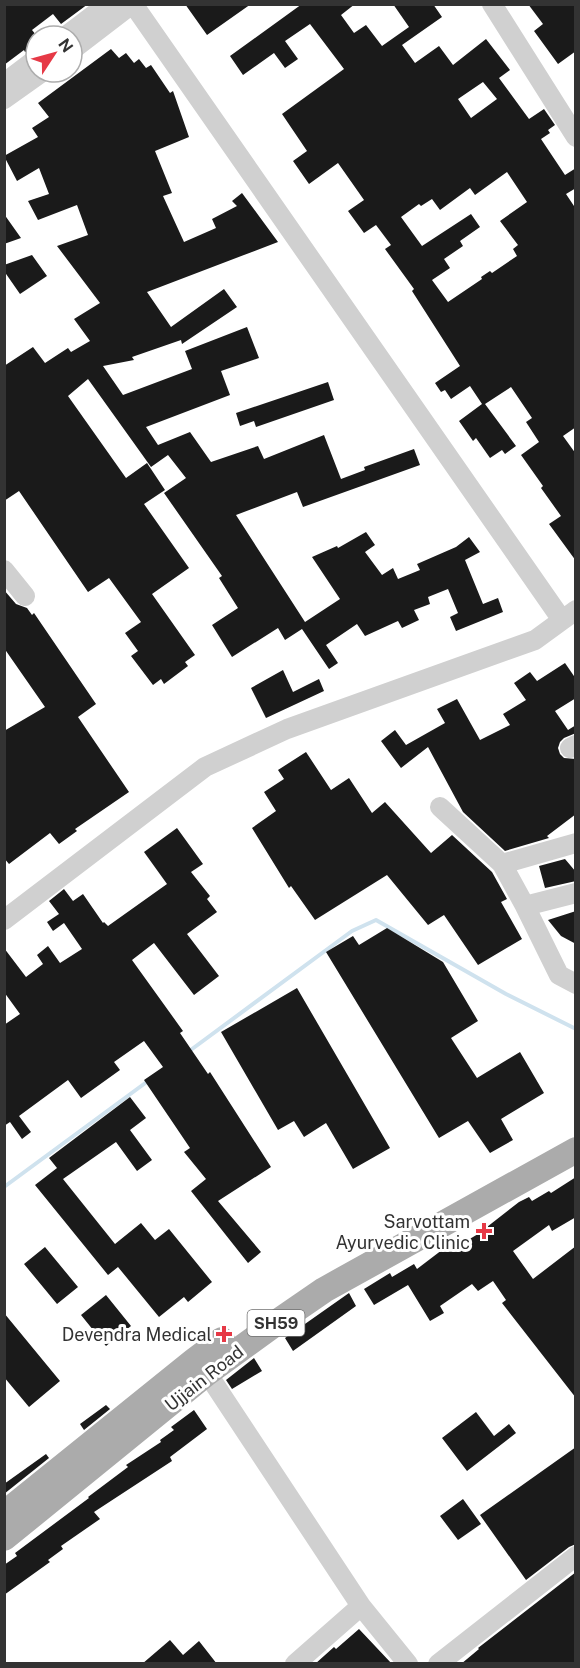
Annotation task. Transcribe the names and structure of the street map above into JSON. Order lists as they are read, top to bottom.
{
  "streets": {
    "main road": ["SH59", "Ujjain Road"]
  },
  "places": {
    "health": ["Sarvottam Ayurvedic Clinic", "Devendra Medical"]
  },
  "north": "top right"
}
